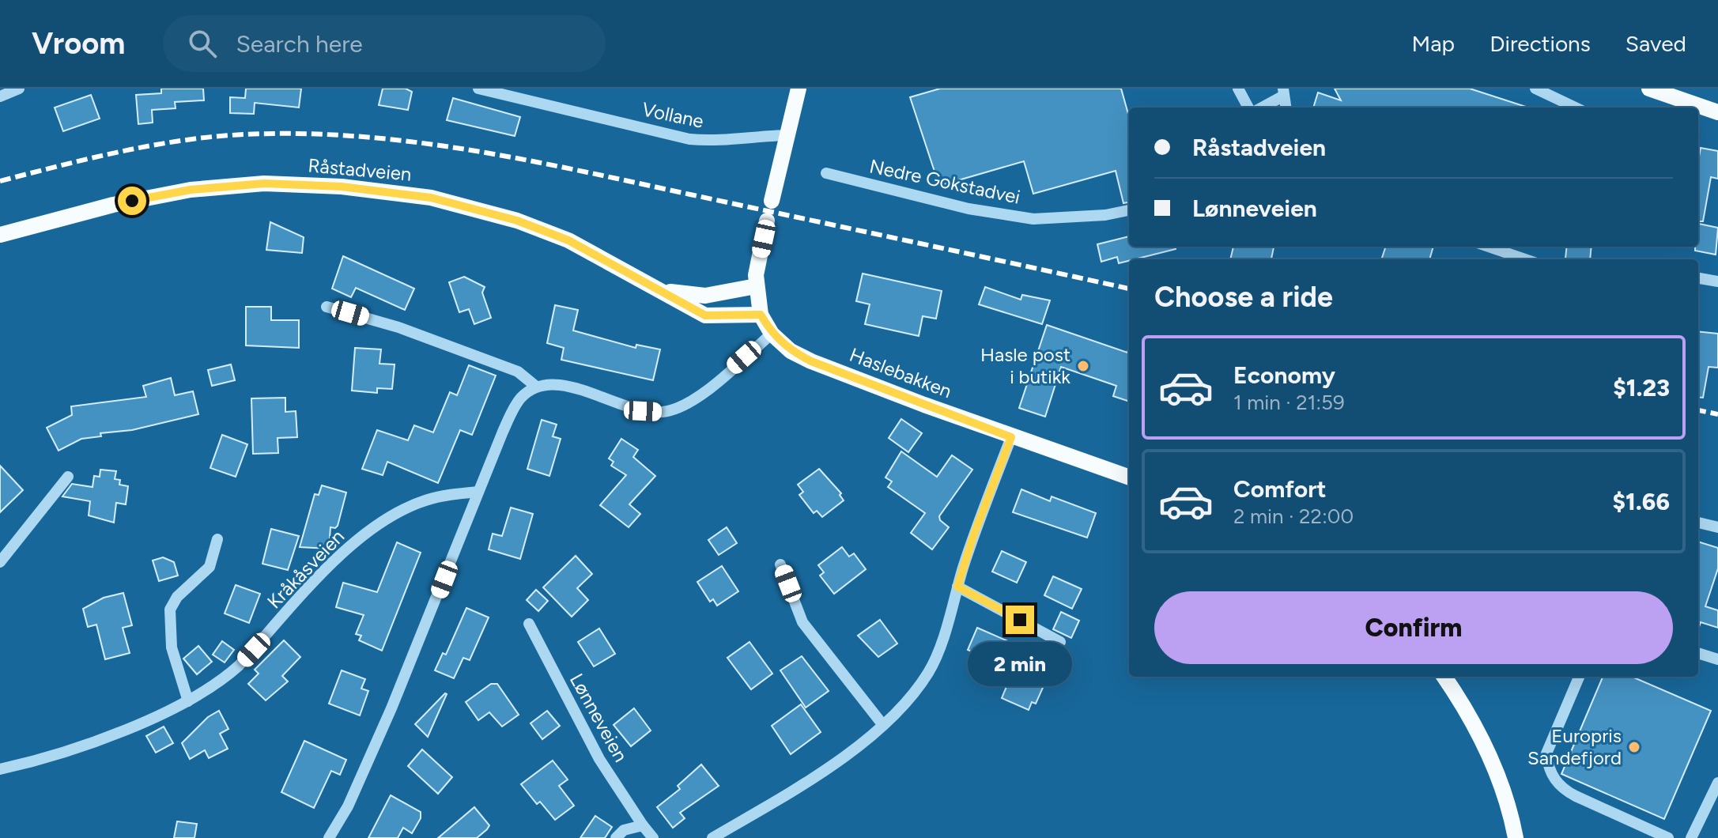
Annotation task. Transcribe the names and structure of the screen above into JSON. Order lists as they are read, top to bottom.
{
  "streets": {
    "main road": ["Råstadveien", "Haslebakken"],
    "street": [
      "Vollane",
      "Nedre Gokstadvei",
      "Kråkåsveien",
      "Lønneveien"
    ]
  },
  "crossings": [
    ["Råstadveien", "Haslebakken"]
  ],
  "places": ["Hasle post i butikk", "Europris Sandefjord"],
  "page": {
    "header": "Vroom",
    "search": "Search here",
    "nav": ["Map", "Directions", "Saved"],
    "banner": ["Råstadveien", "Lønneveien"],
    "heading": "Choose a ride",
    "list": [
      {
        "name": "Economy",
        "note": "1 min · 21:59",
        "value": "$1.23"
      },
      {
        "name": "Comfort",
        "note": "2 min · 22:00",
        "value": "$1.66"
      }
    ],
    "buttons": "Confirm",
    "bubble": "2 min"
  }
}
